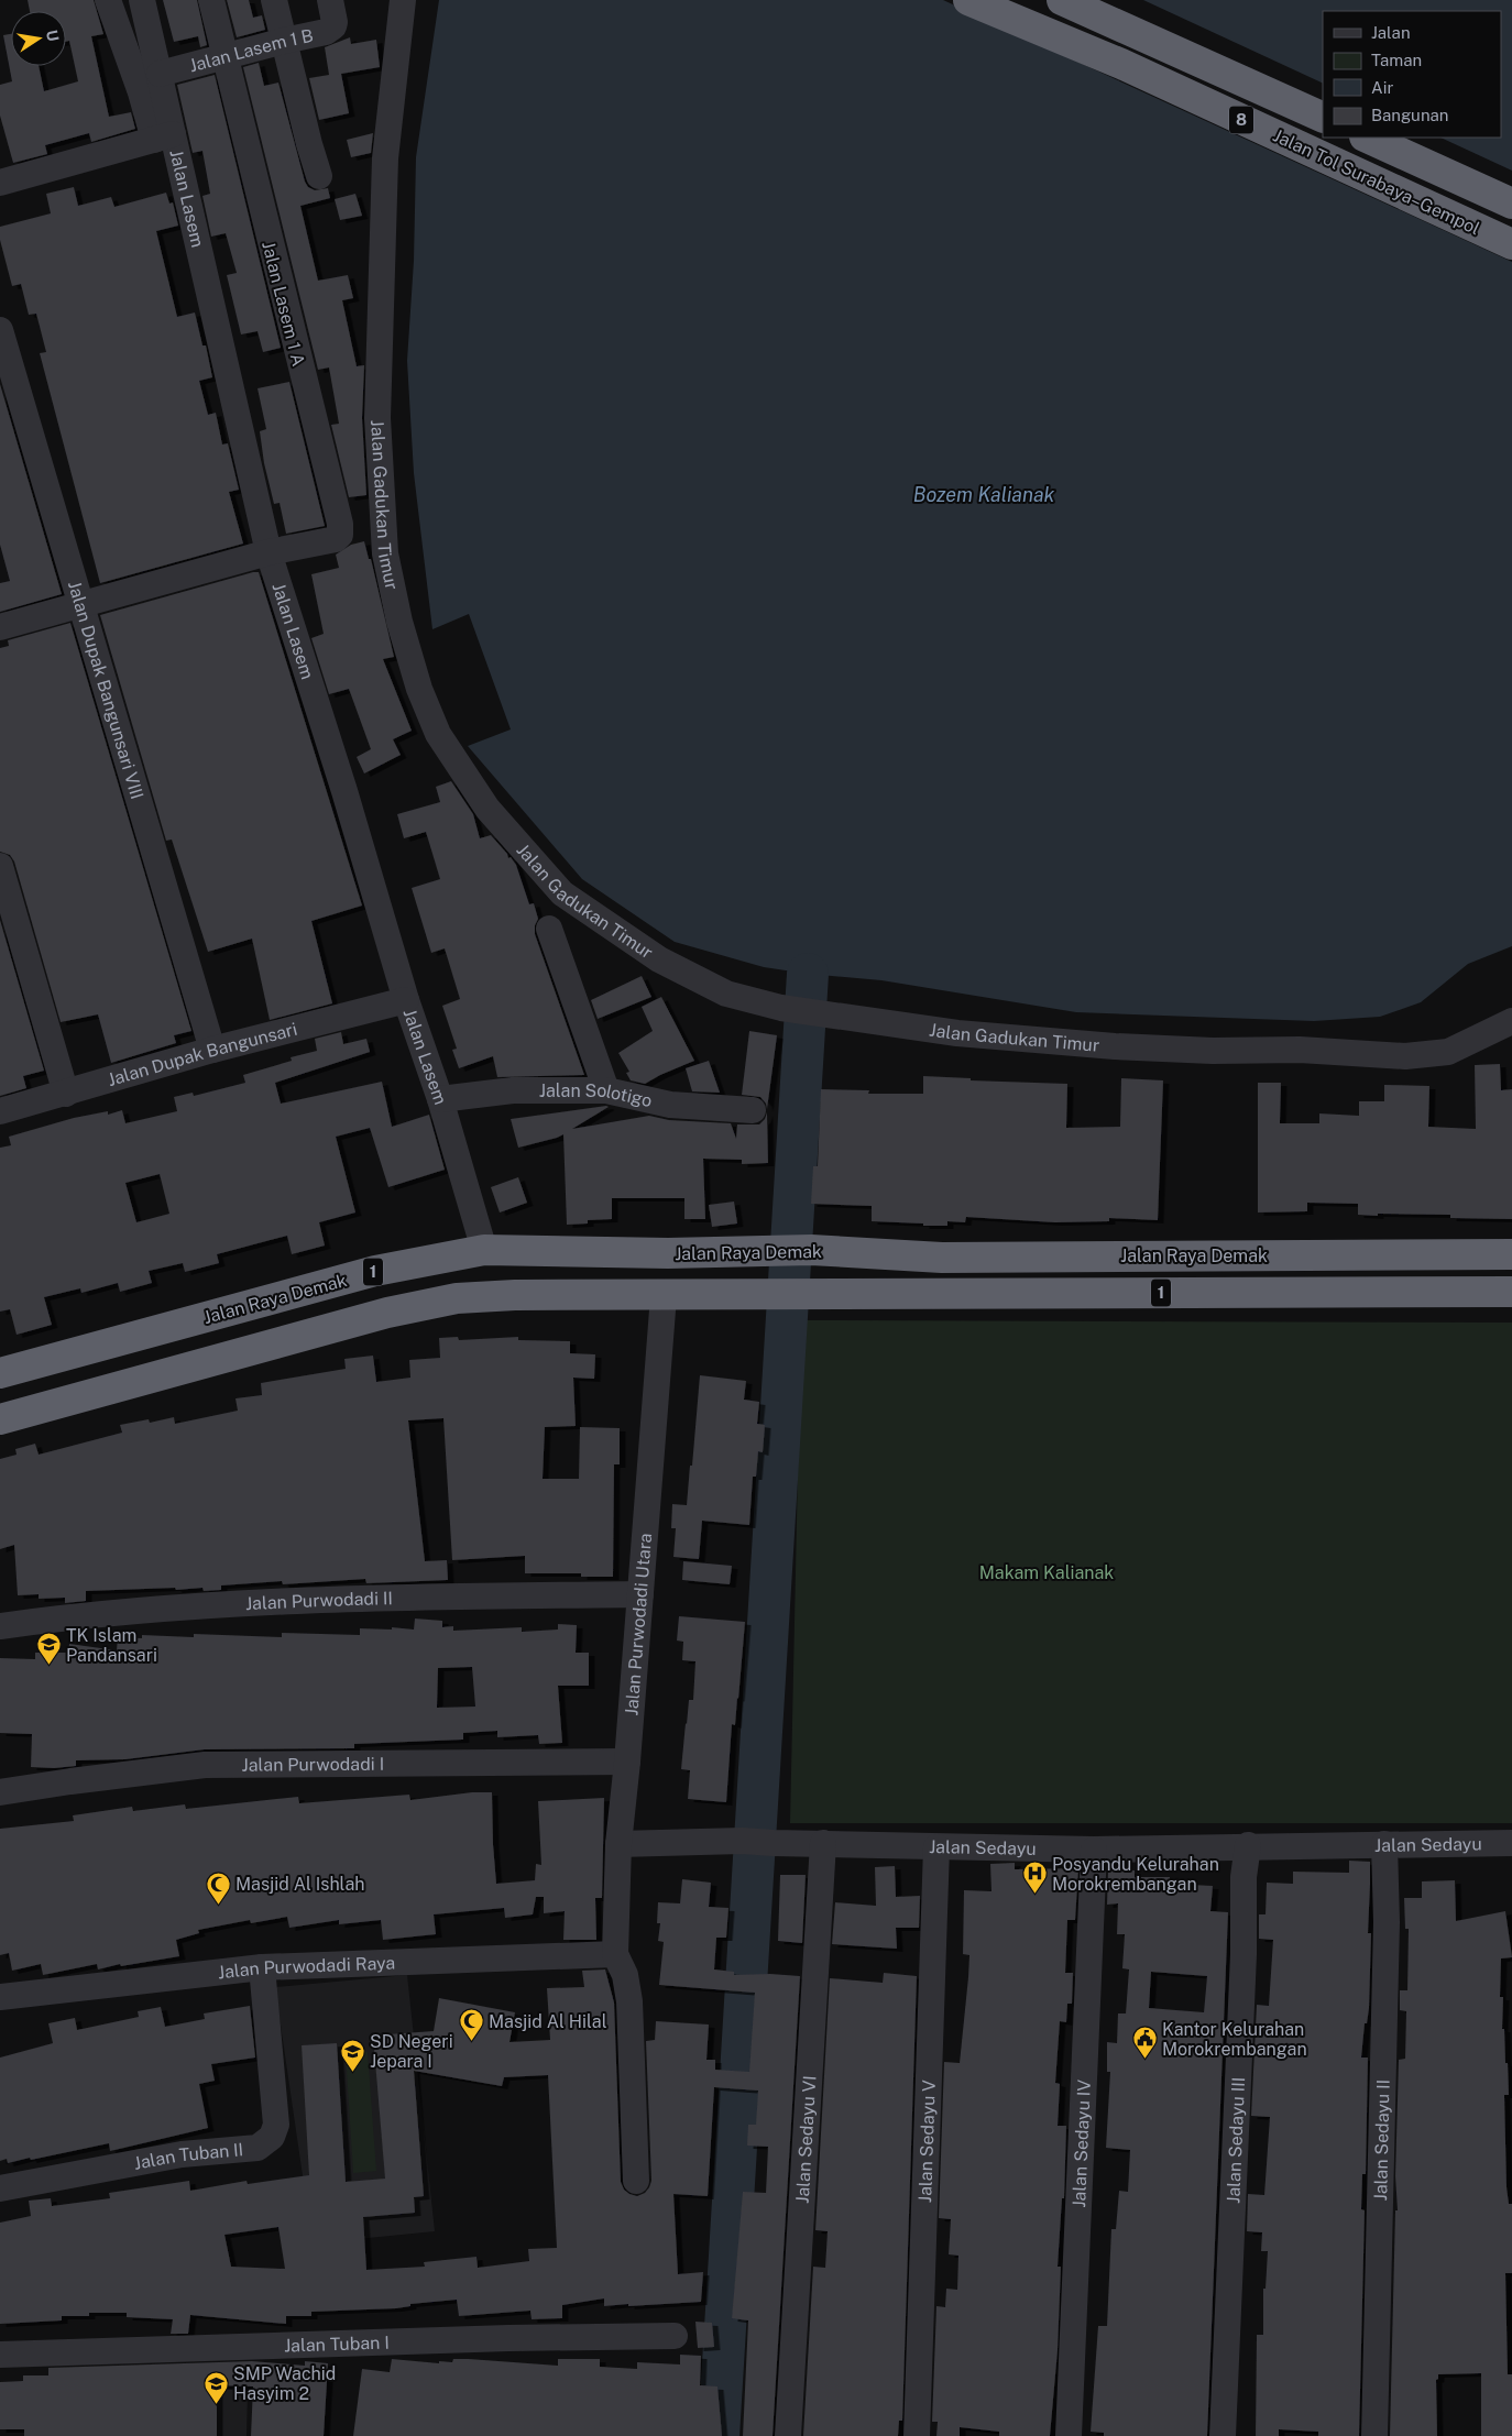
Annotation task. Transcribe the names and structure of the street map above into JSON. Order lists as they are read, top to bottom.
{
  "streets": {
    "highway": [
      "8",
      "Jalan Tol Surabaya–Gempol",
      "Jalan Raya Demak",
      "1"
    ],
    "street": [
      "Jalan Lasem 1 B",
      "Jalan Lasem",
      "Jalan Lasem 1 A",
      "Jalan Gadukan Timur",
      "Jalan Dupak Bangunsari VIII",
      "Jalan Dupak Bangunsari",
      "Jalan Solotigo",
      "Jalan Purwodadi II",
      "Jalan Purwodadi Utara",
      "Jalan Purwodadi I",
      "Jalan Sedayu",
      "Jalan Purwodadi Raya",
      "Jalan Sedayu VI",
      "Jalan Sedayu II",
      "Jalan Sedayu V",
      "Jalan Sedayu III",
      "Jalan Sedayu IV",
      "Jalan Tuban II",
      "Jalan Tuban I"
    ]
  },
  "crossings": [
    ["Jalan Lasem 1 B", "Jalan Lasem"],
    ["Jalan Lasem 1 B", "Jalan Lasem 1 A"],
    ["Jalan Lasem", "Jalan Lasem 1 A"],
    ["Jalan Lasem", "Jalan Dupak Bangunsari"],
    ["Jalan Lasem", "Jalan Solotigo"],
    ["Jalan Lasem", "Jalan Raya Demak"],
    ["Jalan Dupak Bangunsari VIII", "Jalan Dupak Bangunsari"],
    ["Jalan Raya Demak", "Jalan Purwodadi Utara"],
    ["Jalan Purwodadi II", "Jalan Purwodadi Utara"],
    ["Jalan Purwodadi Utara", "Jalan Purwodadi I"],
    ["Jalan Purwodadi Utara", "Jalan Sedayu"],
    ["Jalan Purwodadi Utara", "Jalan Purwodadi Raya"],
    ["Jalan Sedayu", "Jalan Sedayu VI"],
    ["Jalan Sedayu", "Jalan Sedayu II"],
    ["Jalan Sedayu", "Jalan Sedayu V"],
    ["Jalan Sedayu", "Jalan Sedayu III"],
    ["Jalan Sedayu", "Jalan Sedayu IV"],
    ["Jalan Purwodadi Raya", "Jalan Tuban II"]
  ],
  "water": ["Bozem Kalianak"],
  "parks": ["Makam Kalianak"],
  "places": {
    "school or university": ["TK Islam Pandansari", "SD Negeri Jepara I", "SMP Wachid Hasyim 2"],
    "hospital": ["Posyandu Kelurahan Morokrembangan"],
    "mosque": ["Masjid Al Ishlah", "Masjid Al Hilal"],
    "public building": ["Kantor Kelurahan Morokrembangan"]
  },
  "legend": [
    "Jalan",
    "Taman",
    "Air",
    "Bangunan"
  ],
  "north": "right"
}
